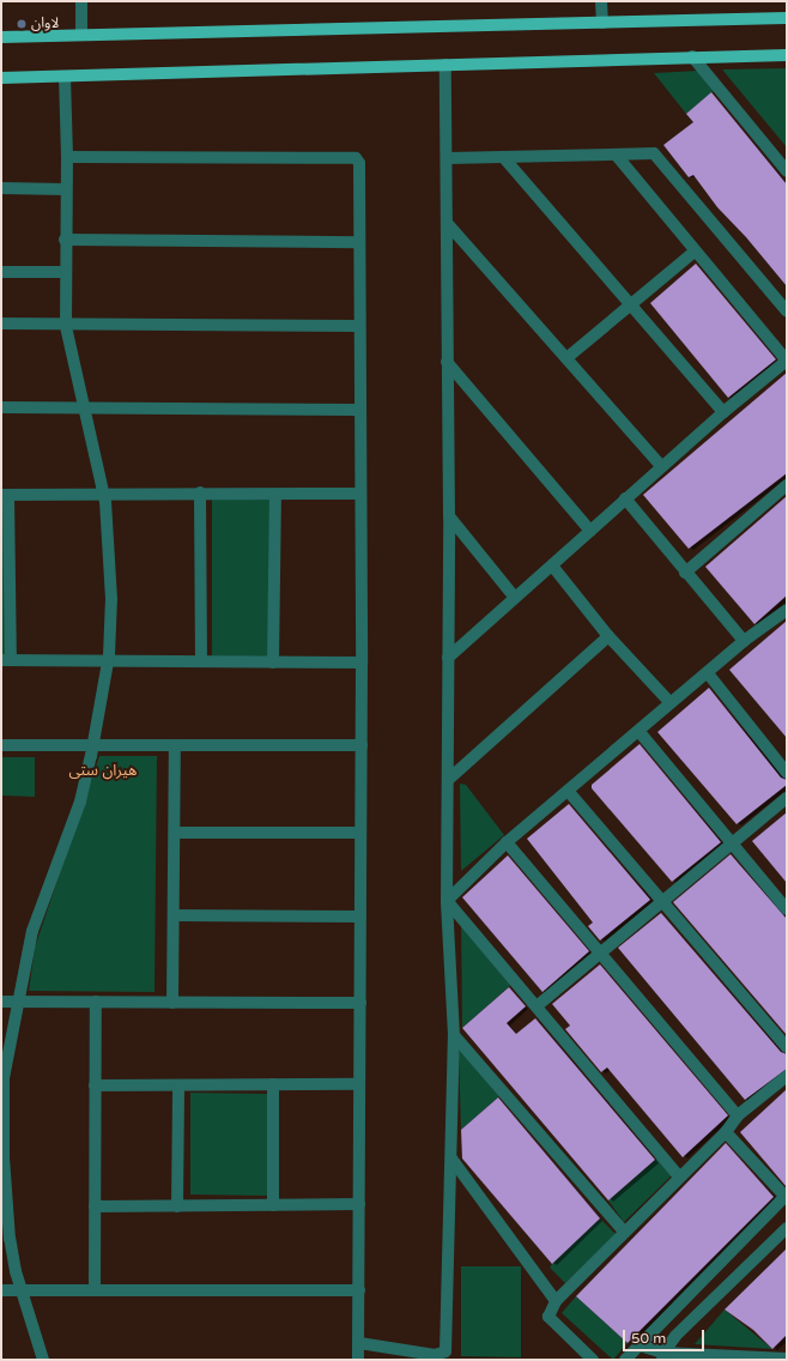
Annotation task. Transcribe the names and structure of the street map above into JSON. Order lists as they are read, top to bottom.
{
  "districts": ["هیران ستی"],
  "places": ["لاوان"],
  "scale_bar": "50 m"
}
